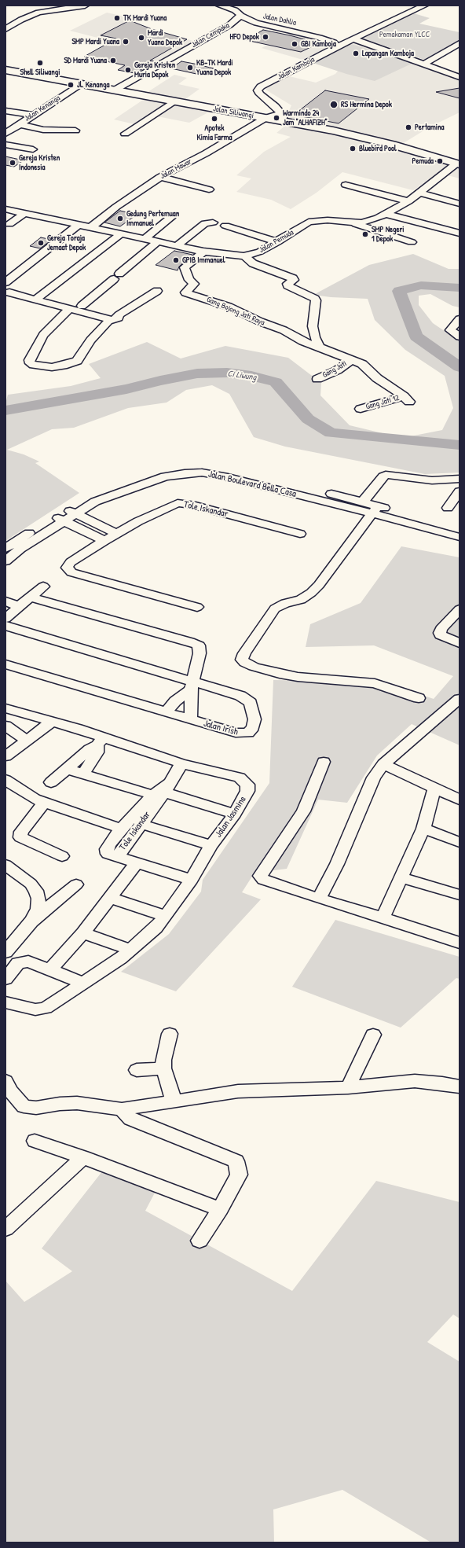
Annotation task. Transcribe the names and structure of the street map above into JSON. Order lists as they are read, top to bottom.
{
  "streets": {
    "main road": ["Jalan Siliwangi"],
    "street": [
      "Jalan Dahlia",
      "Jalan Cempaka",
      "Jalan Kamboja",
      "Jalan Kenanga",
      "Jalan Mawar",
      "Jalan Pemuda",
      "Gang Bojong Jati Raya",
      "Gang Jati",
      "Gang Jati 12",
      "Jalan Boulevard Bella Casa",
      "Tole Iskandar",
      "Jalan Irish",
      "Jalan Jasmine"
    ]
  },
  "crossings": [
    ["Jalan Dahlia", "Jalan Cempaka"],
    ["Jalan Dahlia", "Jalan Kamboja"],
    ["Jalan Cempaka", "Jalan Siliwangi"],
    ["Jalan Kamboja", "Jalan Siliwangi"],
    ["Jalan Kenanga", "Jalan Siliwangi"],
    ["Jalan Siliwangi", "Jalan Mawar"],
    ["Jalan Siliwangi", "Jalan Pemuda"],
    ["Jalan Mawar", "Jalan Pemuda"],
    ["Jalan Pemuda", "Gang Bojong Jati Raya"],
    ["Gang Bojong Jati Raya", "Gang Jati"],
    ["Gang Bojong Jati Raya", "Gang Jati 12"],
    ["Tole Iskandar", "Jalan Jasmine"]
  ],
  "water": ["Ci Liwung"],
  "parks": ["Pemakaman YLCC"],
  "places": [
    "TK Mardi Yuana",
    "HFO Depok",
    "Mardi Yuana Depok",
    "SMP Mardi Yuana",
    "GBI Kamboja",
    "Lapangan Kamboja",
    "SD Mardi Yuana",
    "Shell Siliwangi",
    "KB-TK Mardi Yuana Depok",
    "Gereja Kristen Muria Depok",
    "Jl. Kenanga",
    "RS Hermina Depok",
    "Warmindo 24 Jam \"ALHAFIZH\"",
    "Apotek Kimia Farma",
    "Pertamina",
    "Bluebird Pool",
    "Pemuda",
    "Gereja Kristen Indonesia",
    "Gedung Pertemuan Immanuel",
    "SMP Negeri 1 Depok",
    "Gereja Toraja Jemaat Depok",
    "GPIB Immanuel"
  ]
}
